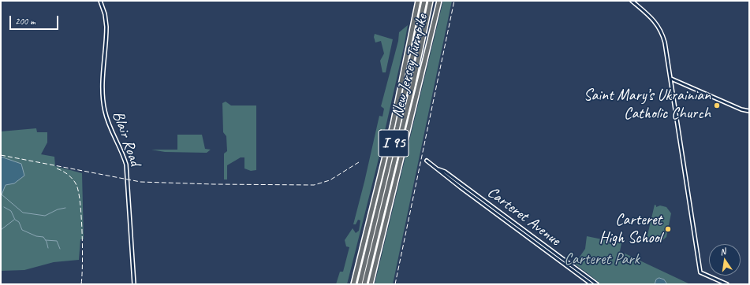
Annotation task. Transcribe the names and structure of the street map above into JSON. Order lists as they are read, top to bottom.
{
  "streets": {
    "highway": ["New Jersey Turnpike", "I 95"],
    "street": ["Blair Road", "Carteret Avenue"]
  },
  "parks": ["Carteret Park"],
  "places": ["Saint Mary’s Ukrainian Catholic Church", "Carteret High School"],
  "scale_bar": "200 m",
  "north": "top"
}
